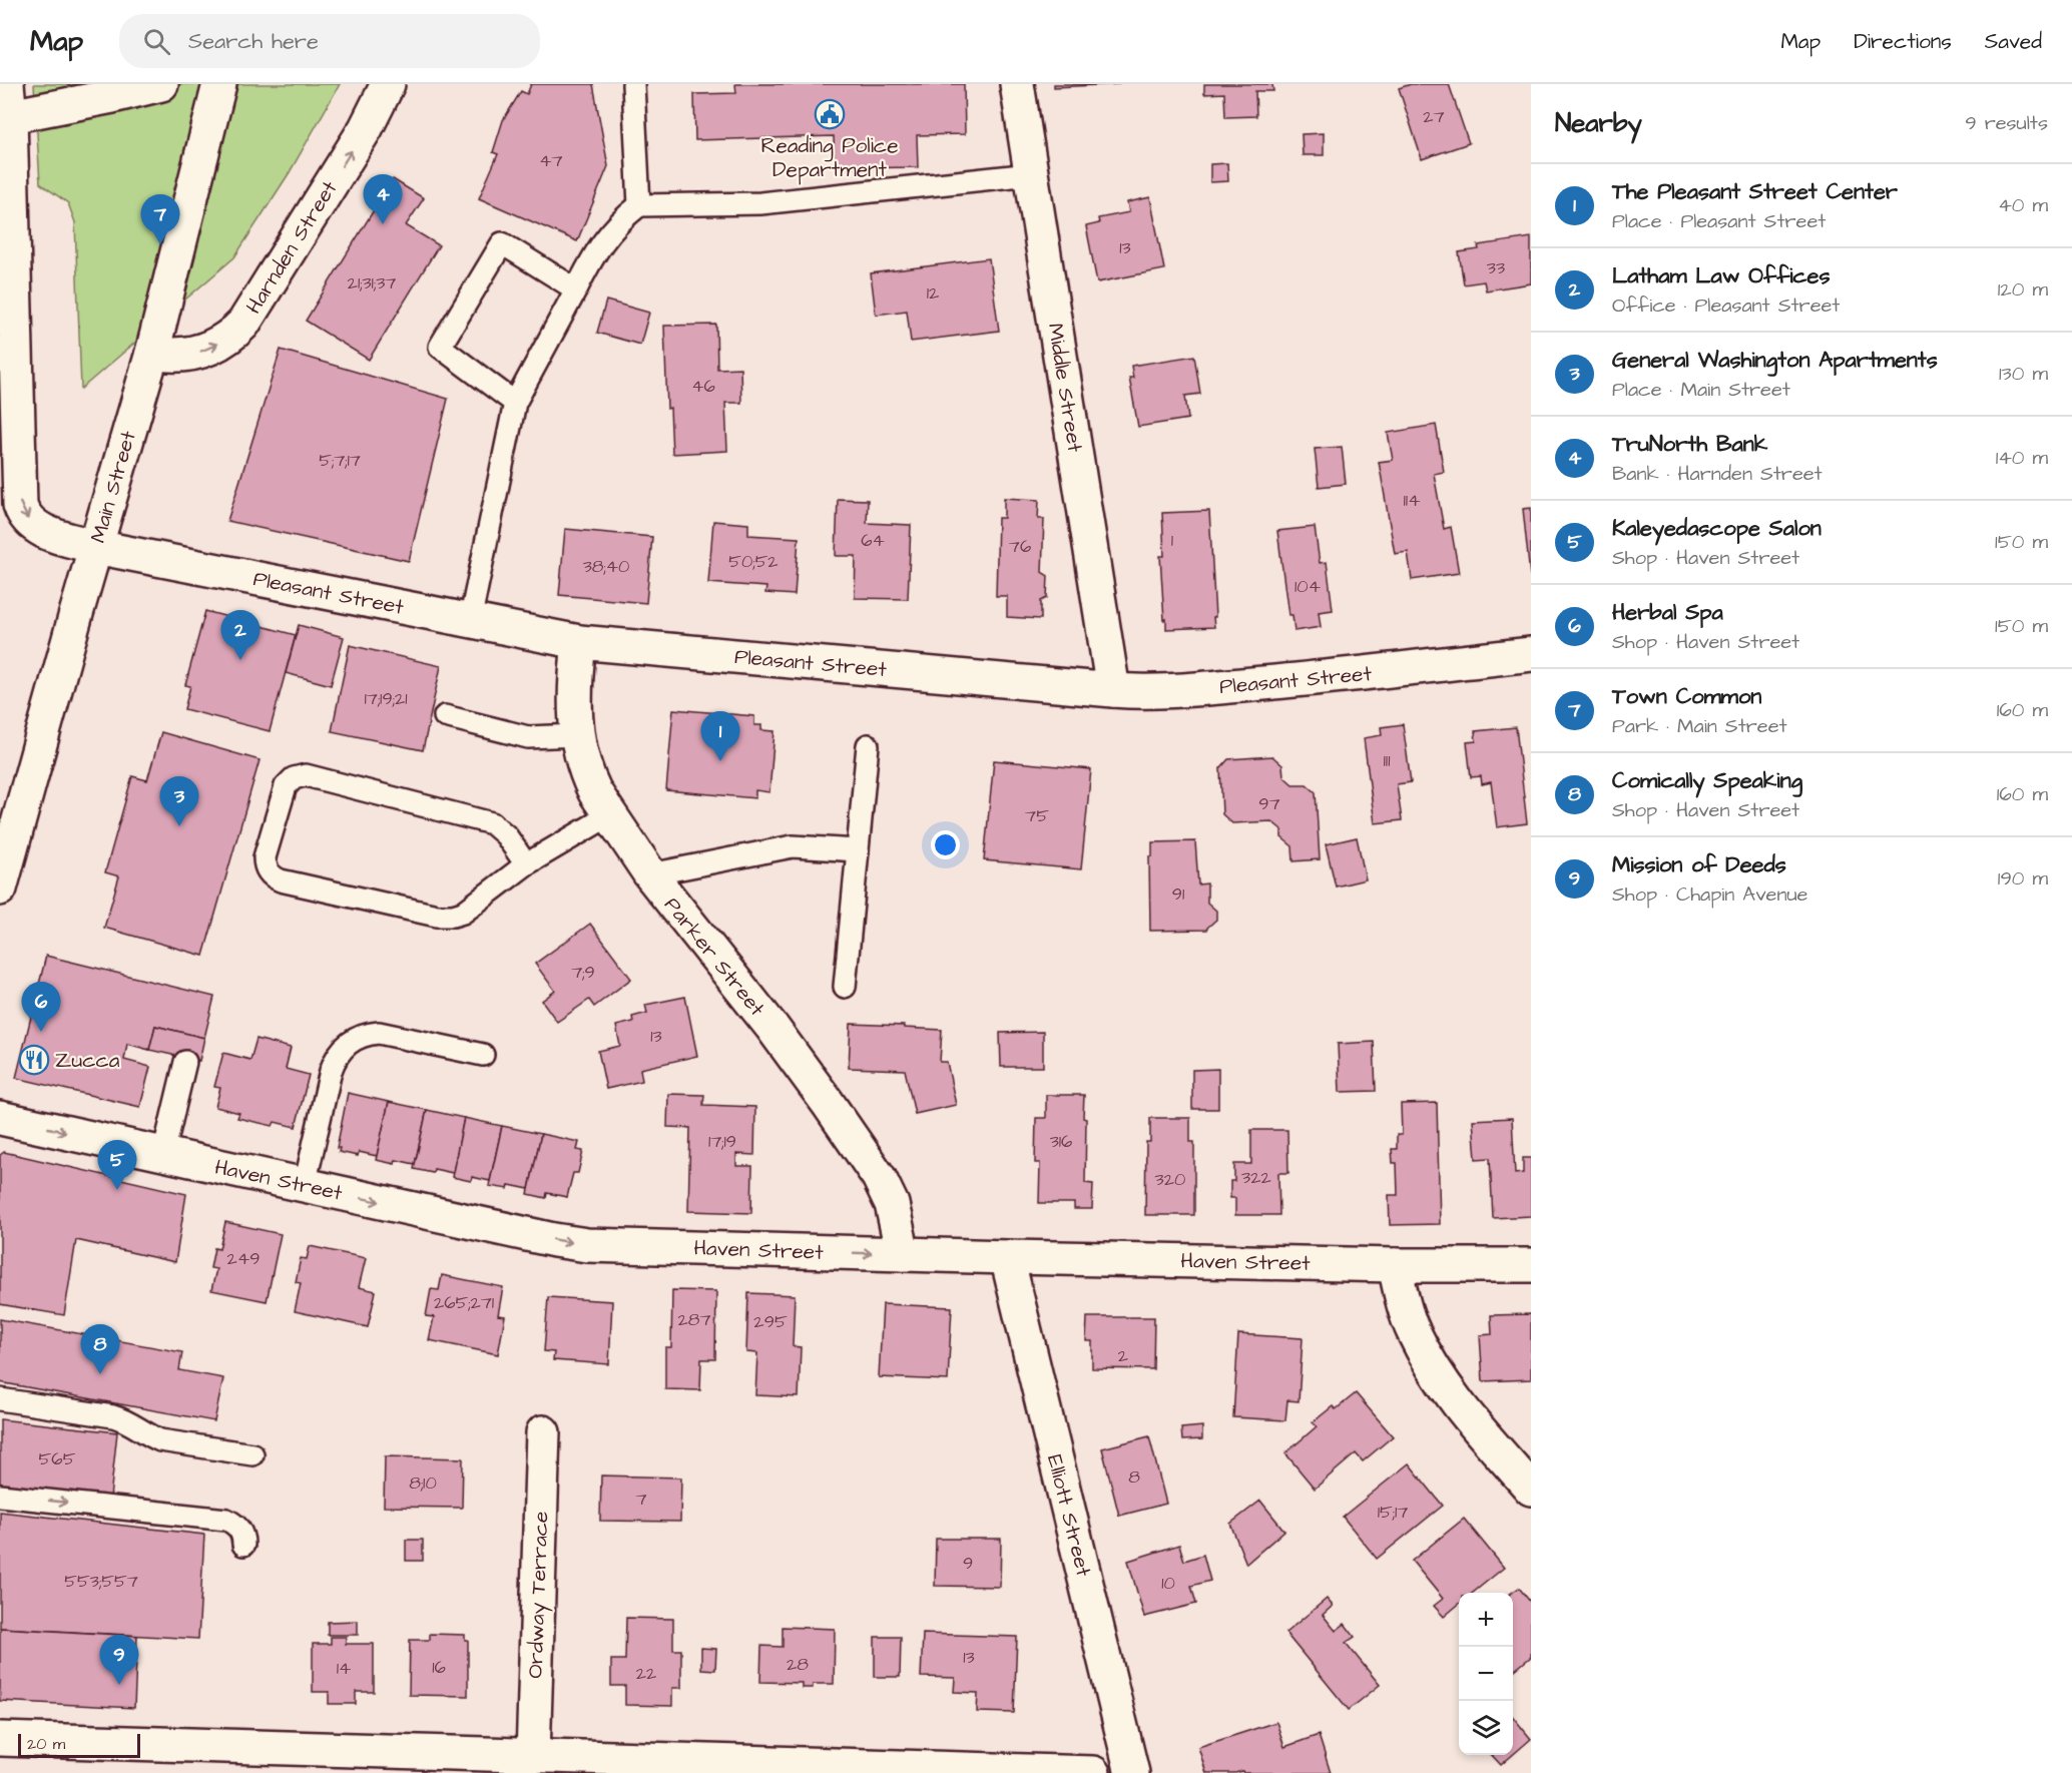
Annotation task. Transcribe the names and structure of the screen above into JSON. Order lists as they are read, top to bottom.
{
  "streets": {
    "street": [
      "Harnden Street",
      "Middle Street",
      "Main Street",
      "Pleasant Street",
      "Parker Street",
      "Haven Street",
      "Elliott Street",
      "Ordway Terrace"
    ]
  },
  "crossings": [
    ["Harnden Street", "Main Street"],
    ["Middle Street", "Pleasant Street"],
    ["Main Street", "Pleasant Street"],
    ["Pleasant Street", "Parker Street"],
    ["Parker Street", "Haven Street"],
    ["Haven Street", "Elliott Street"]
  ],
  "one_way": ["Harnden Street", "Haven Street"],
  "places": {
    "public building": ["Reading Police Department"],
    "restaurant": ["Zucca"]
  },
  "house_numbers": [
    "27",
    "47",
    "13",
    "33",
    "21;31;37",
    "12",
    "46",
    "5;7;17",
    "114",
    "64",
    "1",
    "76",
    "50;52",
    "38;40",
    "104",
    "17;19;21",
    "111",
    "97",
    "75",
    "91",
    "7;9",
    "13",
    "17;19",
    "316",
    "322",
    "320",
    "249",
    "265;271",
    "287",
    "295",
    "2",
    "565",
    "8",
    "8;10",
    "7",
    "15;17",
    "9",
    "553;557",
    "10",
    "13",
    "28",
    "16",
    "14",
    "22"
  ],
  "scale_bar": "20 m",
  "page": {
    "header": "Map",
    "search": "Search here",
    "nav": ["Map", "Directions", "Saved"],
    "heading": ["Nearby", "9 results"],
    "list": [
      {
        "mark": "1",
        "name": "The Pleasant Street Center",
        "note": "Place · Pleasant Street",
        "value": "40 m"
      },
      {
        "mark": "2",
        "name": "Latham Law Offices",
        "note": "Office · Pleasant Street",
        "value": "120 m"
      },
      {
        "mark": "3",
        "name": "General Washington Apartments",
        "note": "Place · Main Street",
        "value": "130 m"
      },
      {
        "mark": "4",
        "name": "TruNorth Bank",
        "note": "Bank · Harnden Street",
        "value": "140 m"
      },
      {
        "mark": "5",
        "name": "Kaleyedascope Salon",
        "note": "Shop · Haven Street",
        "value": "150 m"
      },
      {
        "mark": "6",
        "name": "Herbal Spa",
        "note": "Shop · Haven Street",
        "value": "150 m"
      },
      {
        "mark": "7",
        "name": "Town Common",
        "note": "Park · Main Street",
        "value": "160 m"
      },
      {
        "mark": "8",
        "name": "Comically Speaking",
        "note": "Shop · Haven Street",
        "value": "160 m"
      },
      {
        "mark": "9",
        "name": "Mission of Deeds",
        "note": "Shop · Chapin Avenue",
        "value": "190 m"
      }
    ],
    "pins": [
      "4",
      "7",
      "2",
      "1",
      "3",
      "6",
      "5",
      "8",
      "9"
    ],
    "map_buttons": ["+", "−"],
    "scale": "20 m"
  }
}
